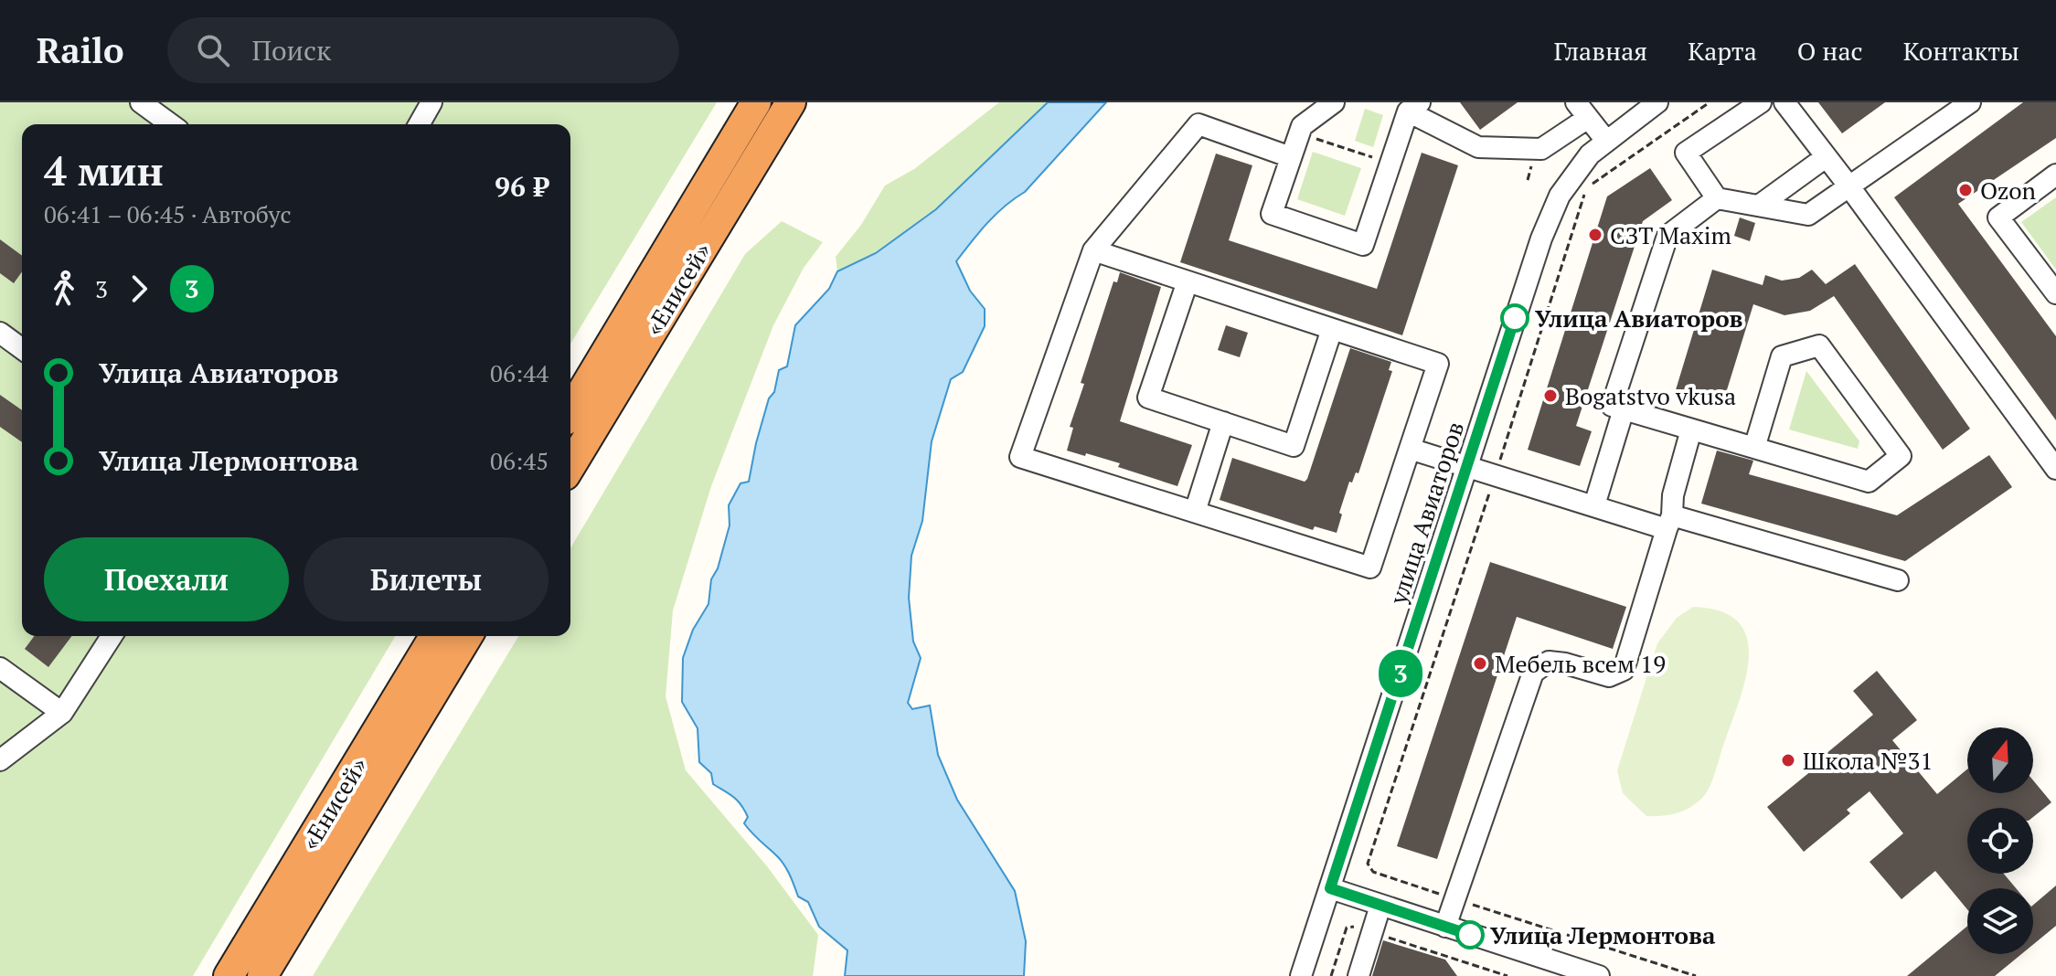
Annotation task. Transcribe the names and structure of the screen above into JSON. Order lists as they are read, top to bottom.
{
  "streets": {
    "highway": ["«Енисей»"],
    "street": ["улица Авиаторов"]
  },
  "places": [
    "Ozon",
    "СЗТ Maxim",
    "Улица Авиаторов",
    "Bogatstvo vkusa",
    "Мебель всем 19",
    "Школа №31",
    "Улица Лермонтова"
  ],
  "lines": ["bus line 3"],
  "north": "top",
  "page": {
    "header": "Railo",
    "search": "Поиск",
    "nav": [
      "Главная",
      "Карта",
      "О нас",
      "Контакты"
    ],
    "on_map": "3",
    "heading": ["4 мин", "06:41 – 06:45 · Автобус", "96 ₽"],
    "legs": ["3", "3"],
    "list": [
      {
        "name": "Улица Авиаторов",
        "value": "06:44"
      },
      {
        "name": "Улица Лермонтова",
        "value": "06:45"
      }
    ],
    "buttons": ["Поехали", "Билеты"]
  }
}
